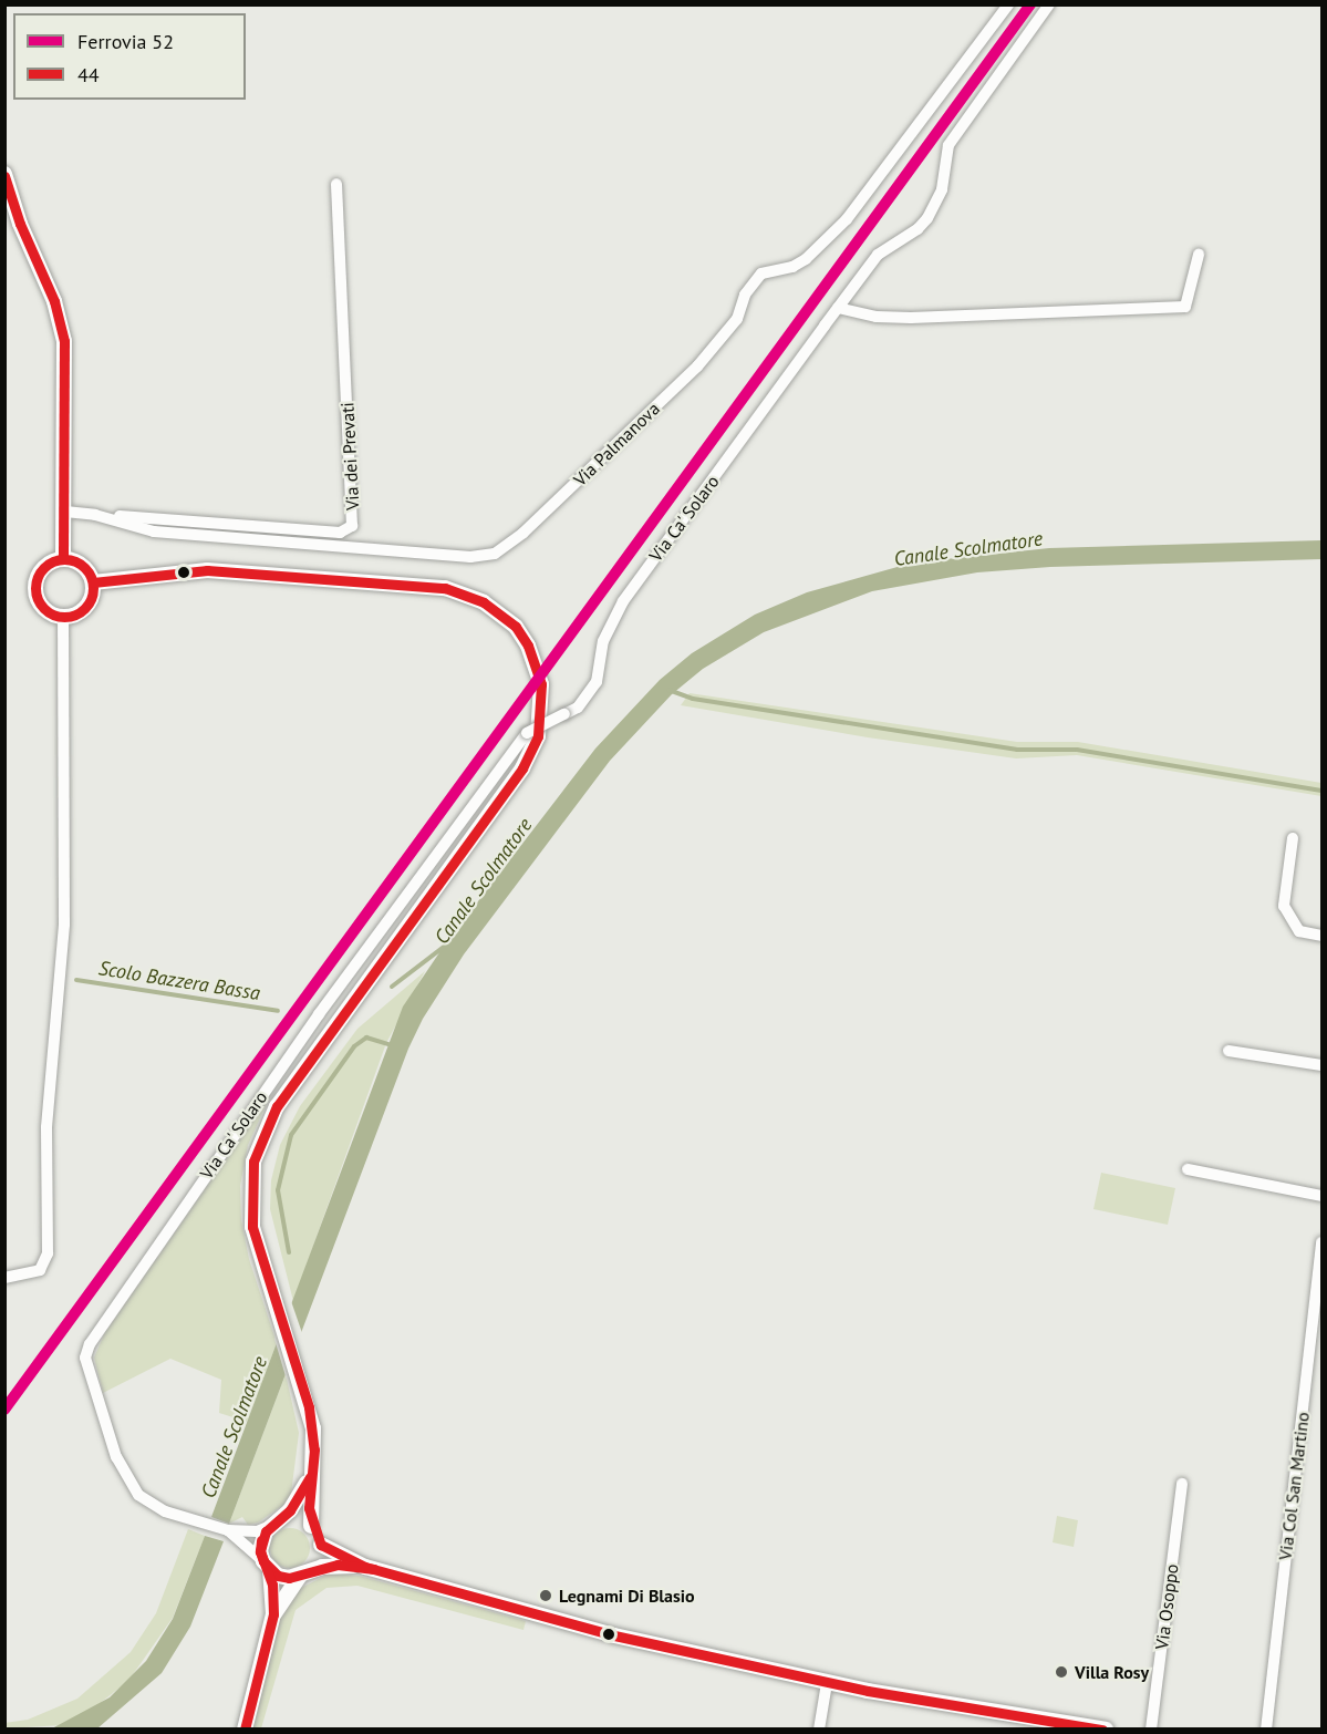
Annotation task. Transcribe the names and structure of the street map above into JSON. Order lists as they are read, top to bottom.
{
  "streets": {
    "street": [
      "Via Palmanova",
      "Via dei Prevati",
      "Via Ca' Solaro",
      "Via Col San Martino",
      "Via Osoppo"
    ]
  },
  "crossings": [
    ["Via Palmanova", "Via dei Prevati"]
  ],
  "water": ["Canale Scolmatore", "Scolo Bazzera Bassa"],
  "places": ["Legnami Di Blasio", "Villa Rosy"],
  "lines": ["rail line 52", "transit line 44"],
  "legend": ["Ferrovia 52", "44"]
}
